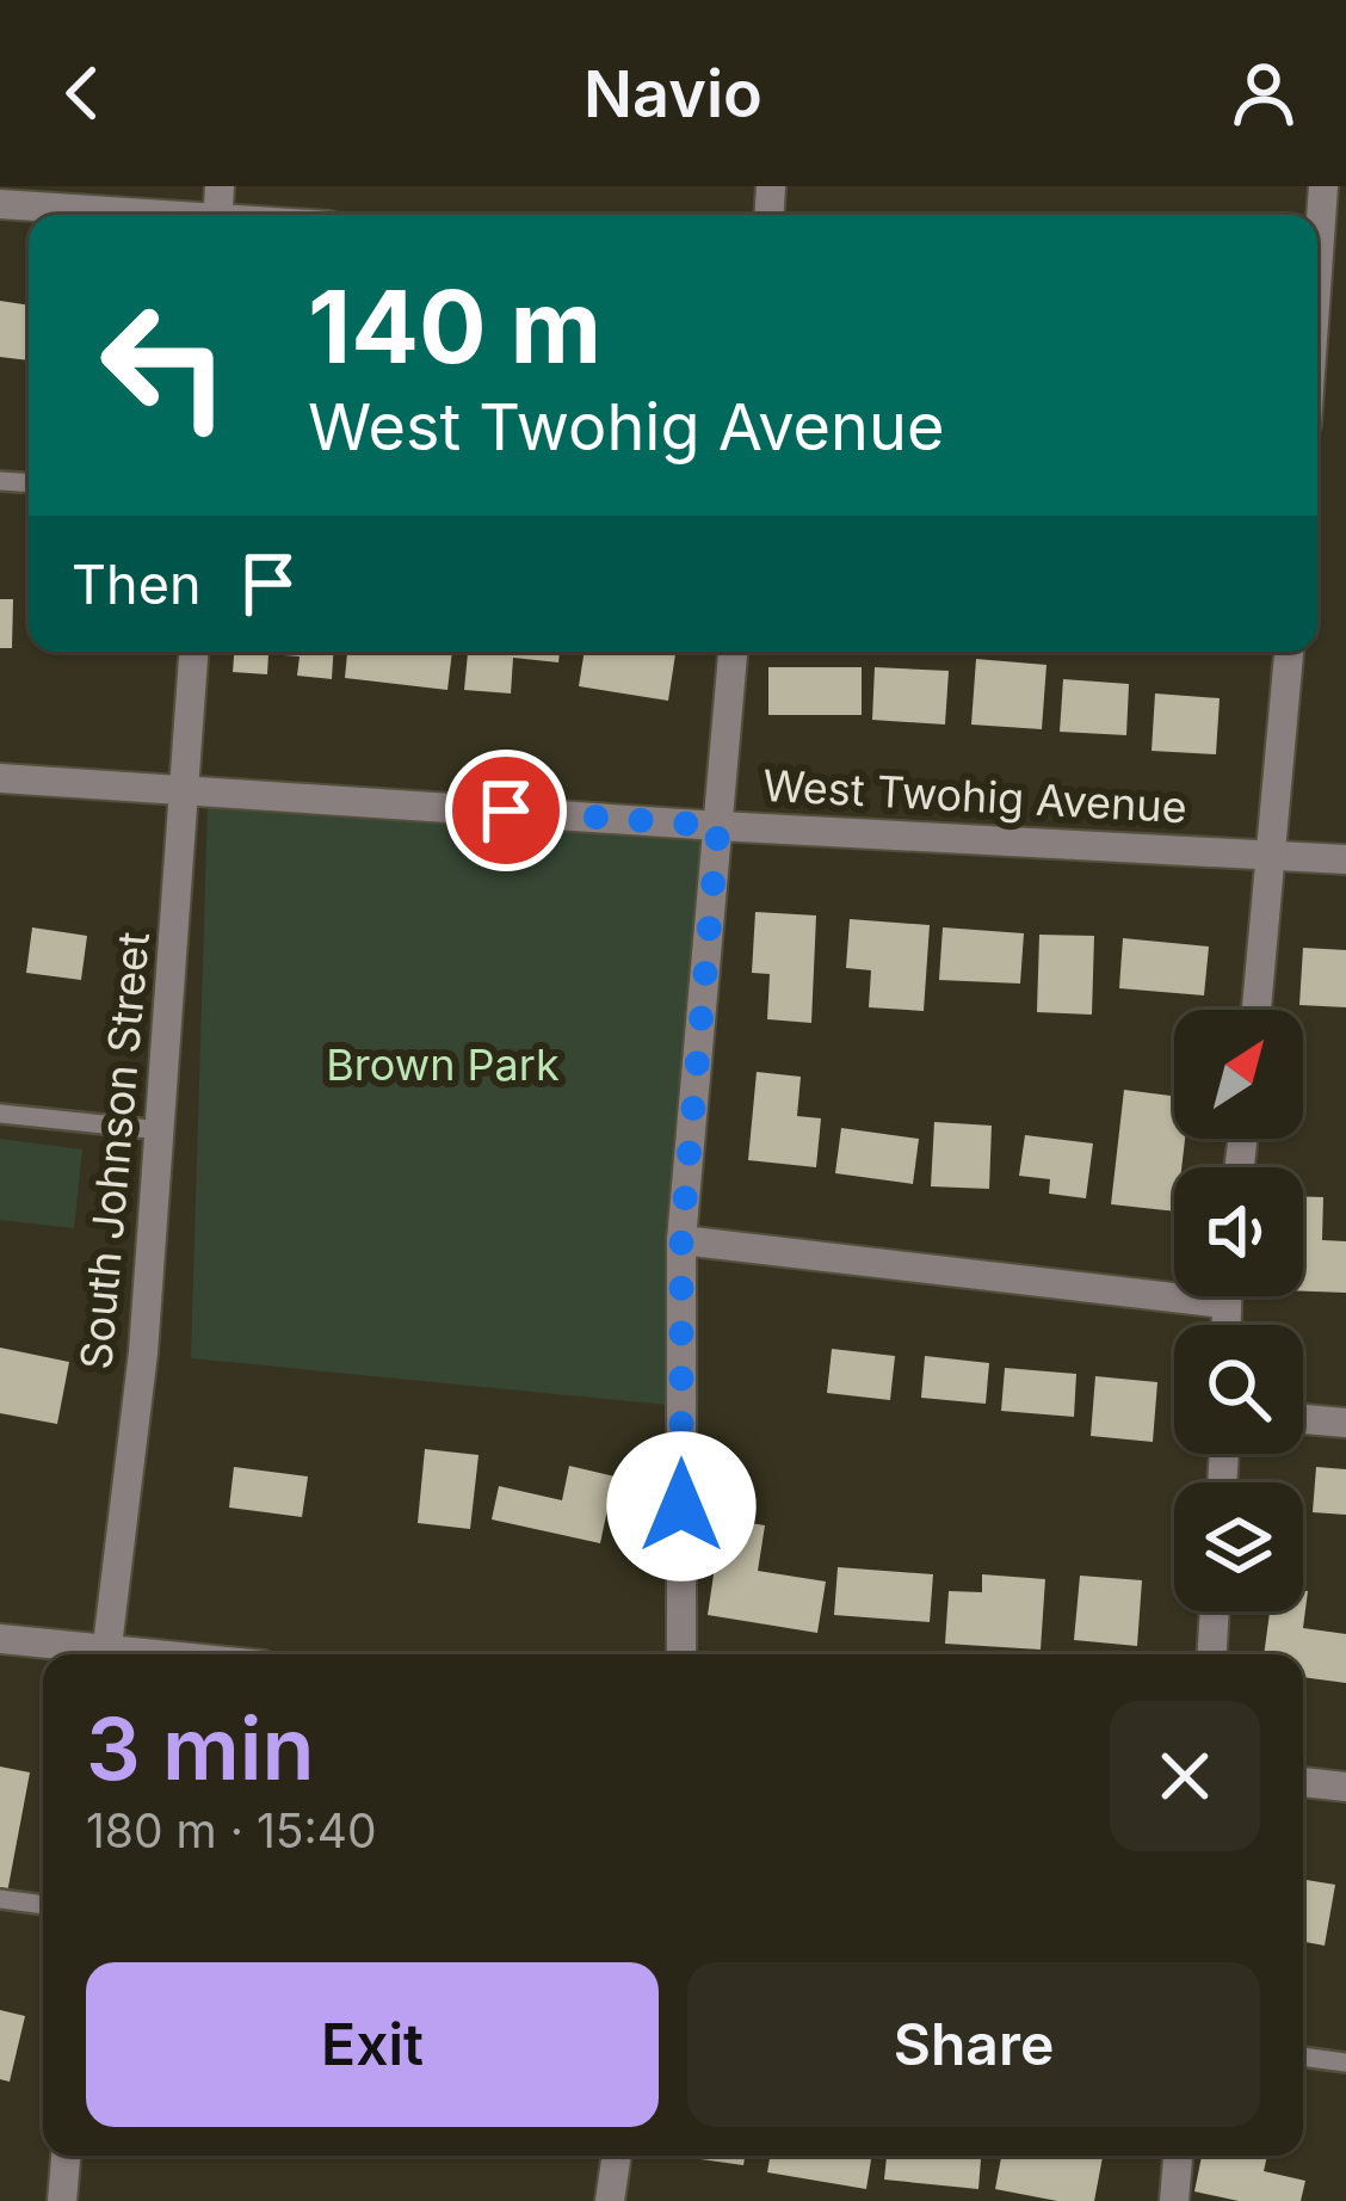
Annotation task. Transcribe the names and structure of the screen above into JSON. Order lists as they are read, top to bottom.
{
  "streets": {
    "street": ["West Twohig Avenue", "South Johnson Street"]
  },
  "crossings": [
    ["West Twohig Avenue", "South Johnson Street"]
  ],
  "parks": ["Brown Park"],
  "north": "top right",
  "page": {
    "header": "Navio",
    "turn": ["140 m", "West Twohig Avenue"],
    "then": "Then",
    "heading": ["3 min", "180 m · 15:40"],
    "buttons": ["Exit", "Share"]
  }
}
